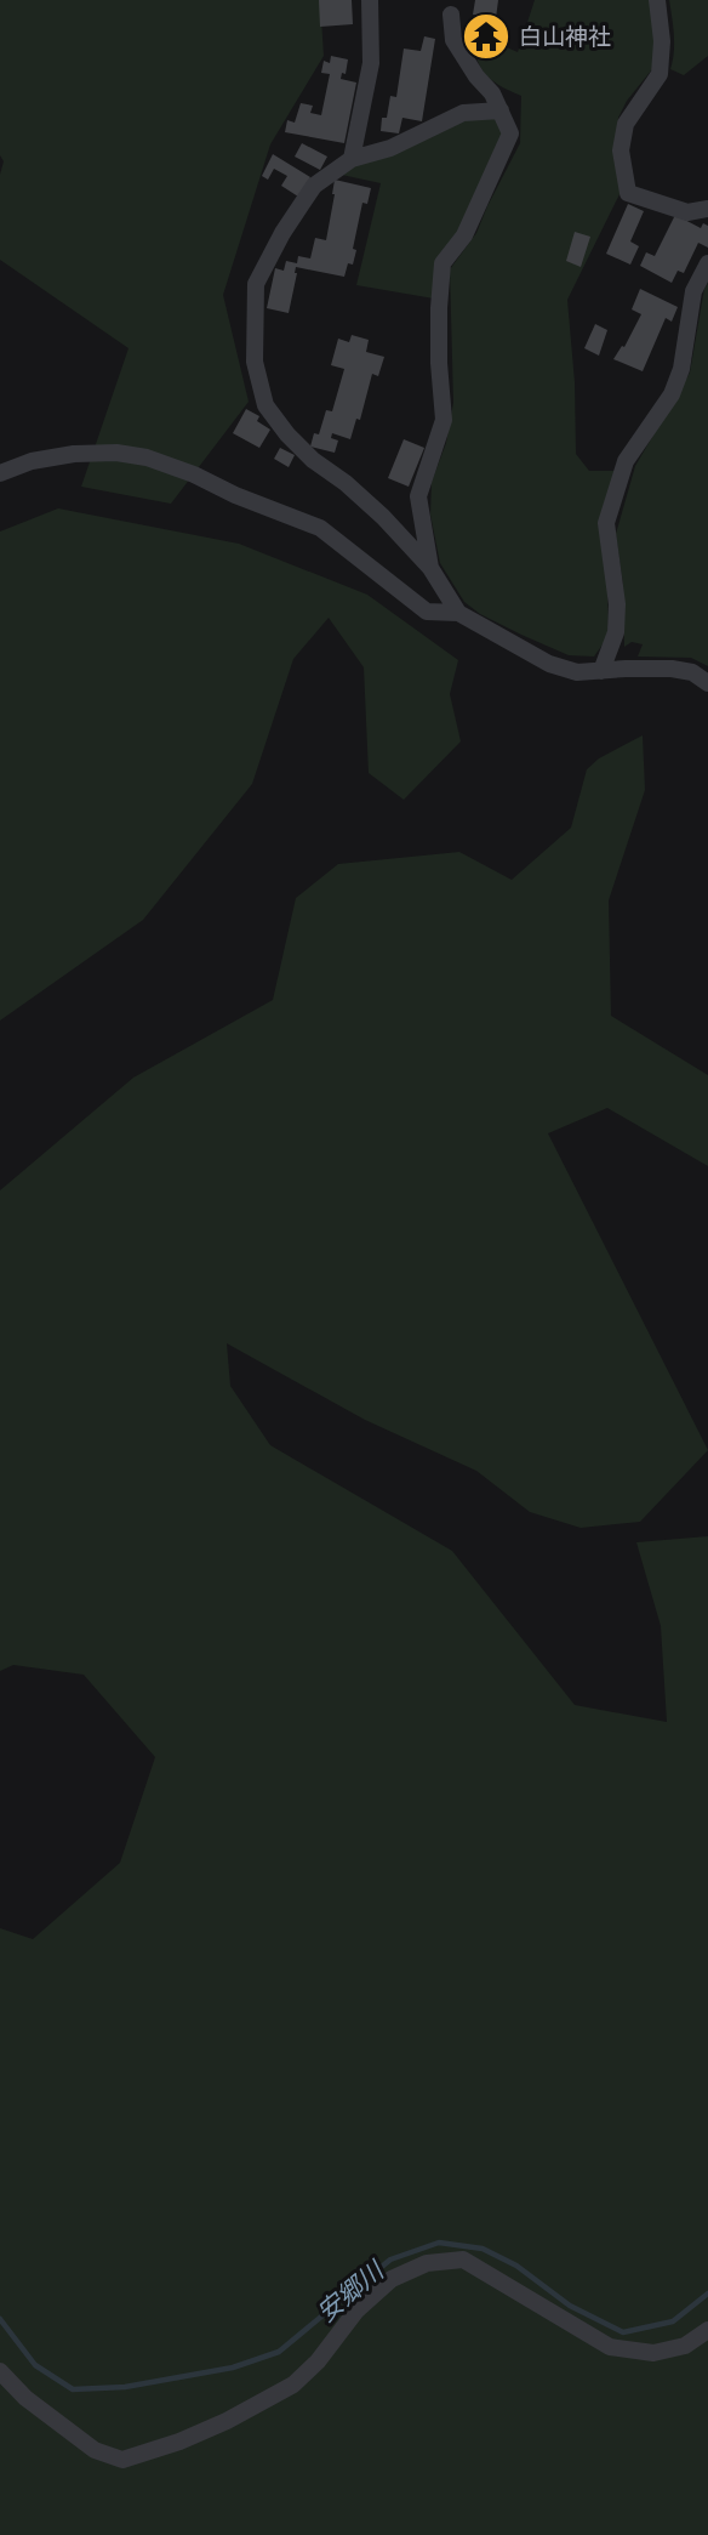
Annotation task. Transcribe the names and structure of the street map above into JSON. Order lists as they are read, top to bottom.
{
  "water": ["安郷川"],
  "places": {
    "temple": ["白山神社"]
  }
}
